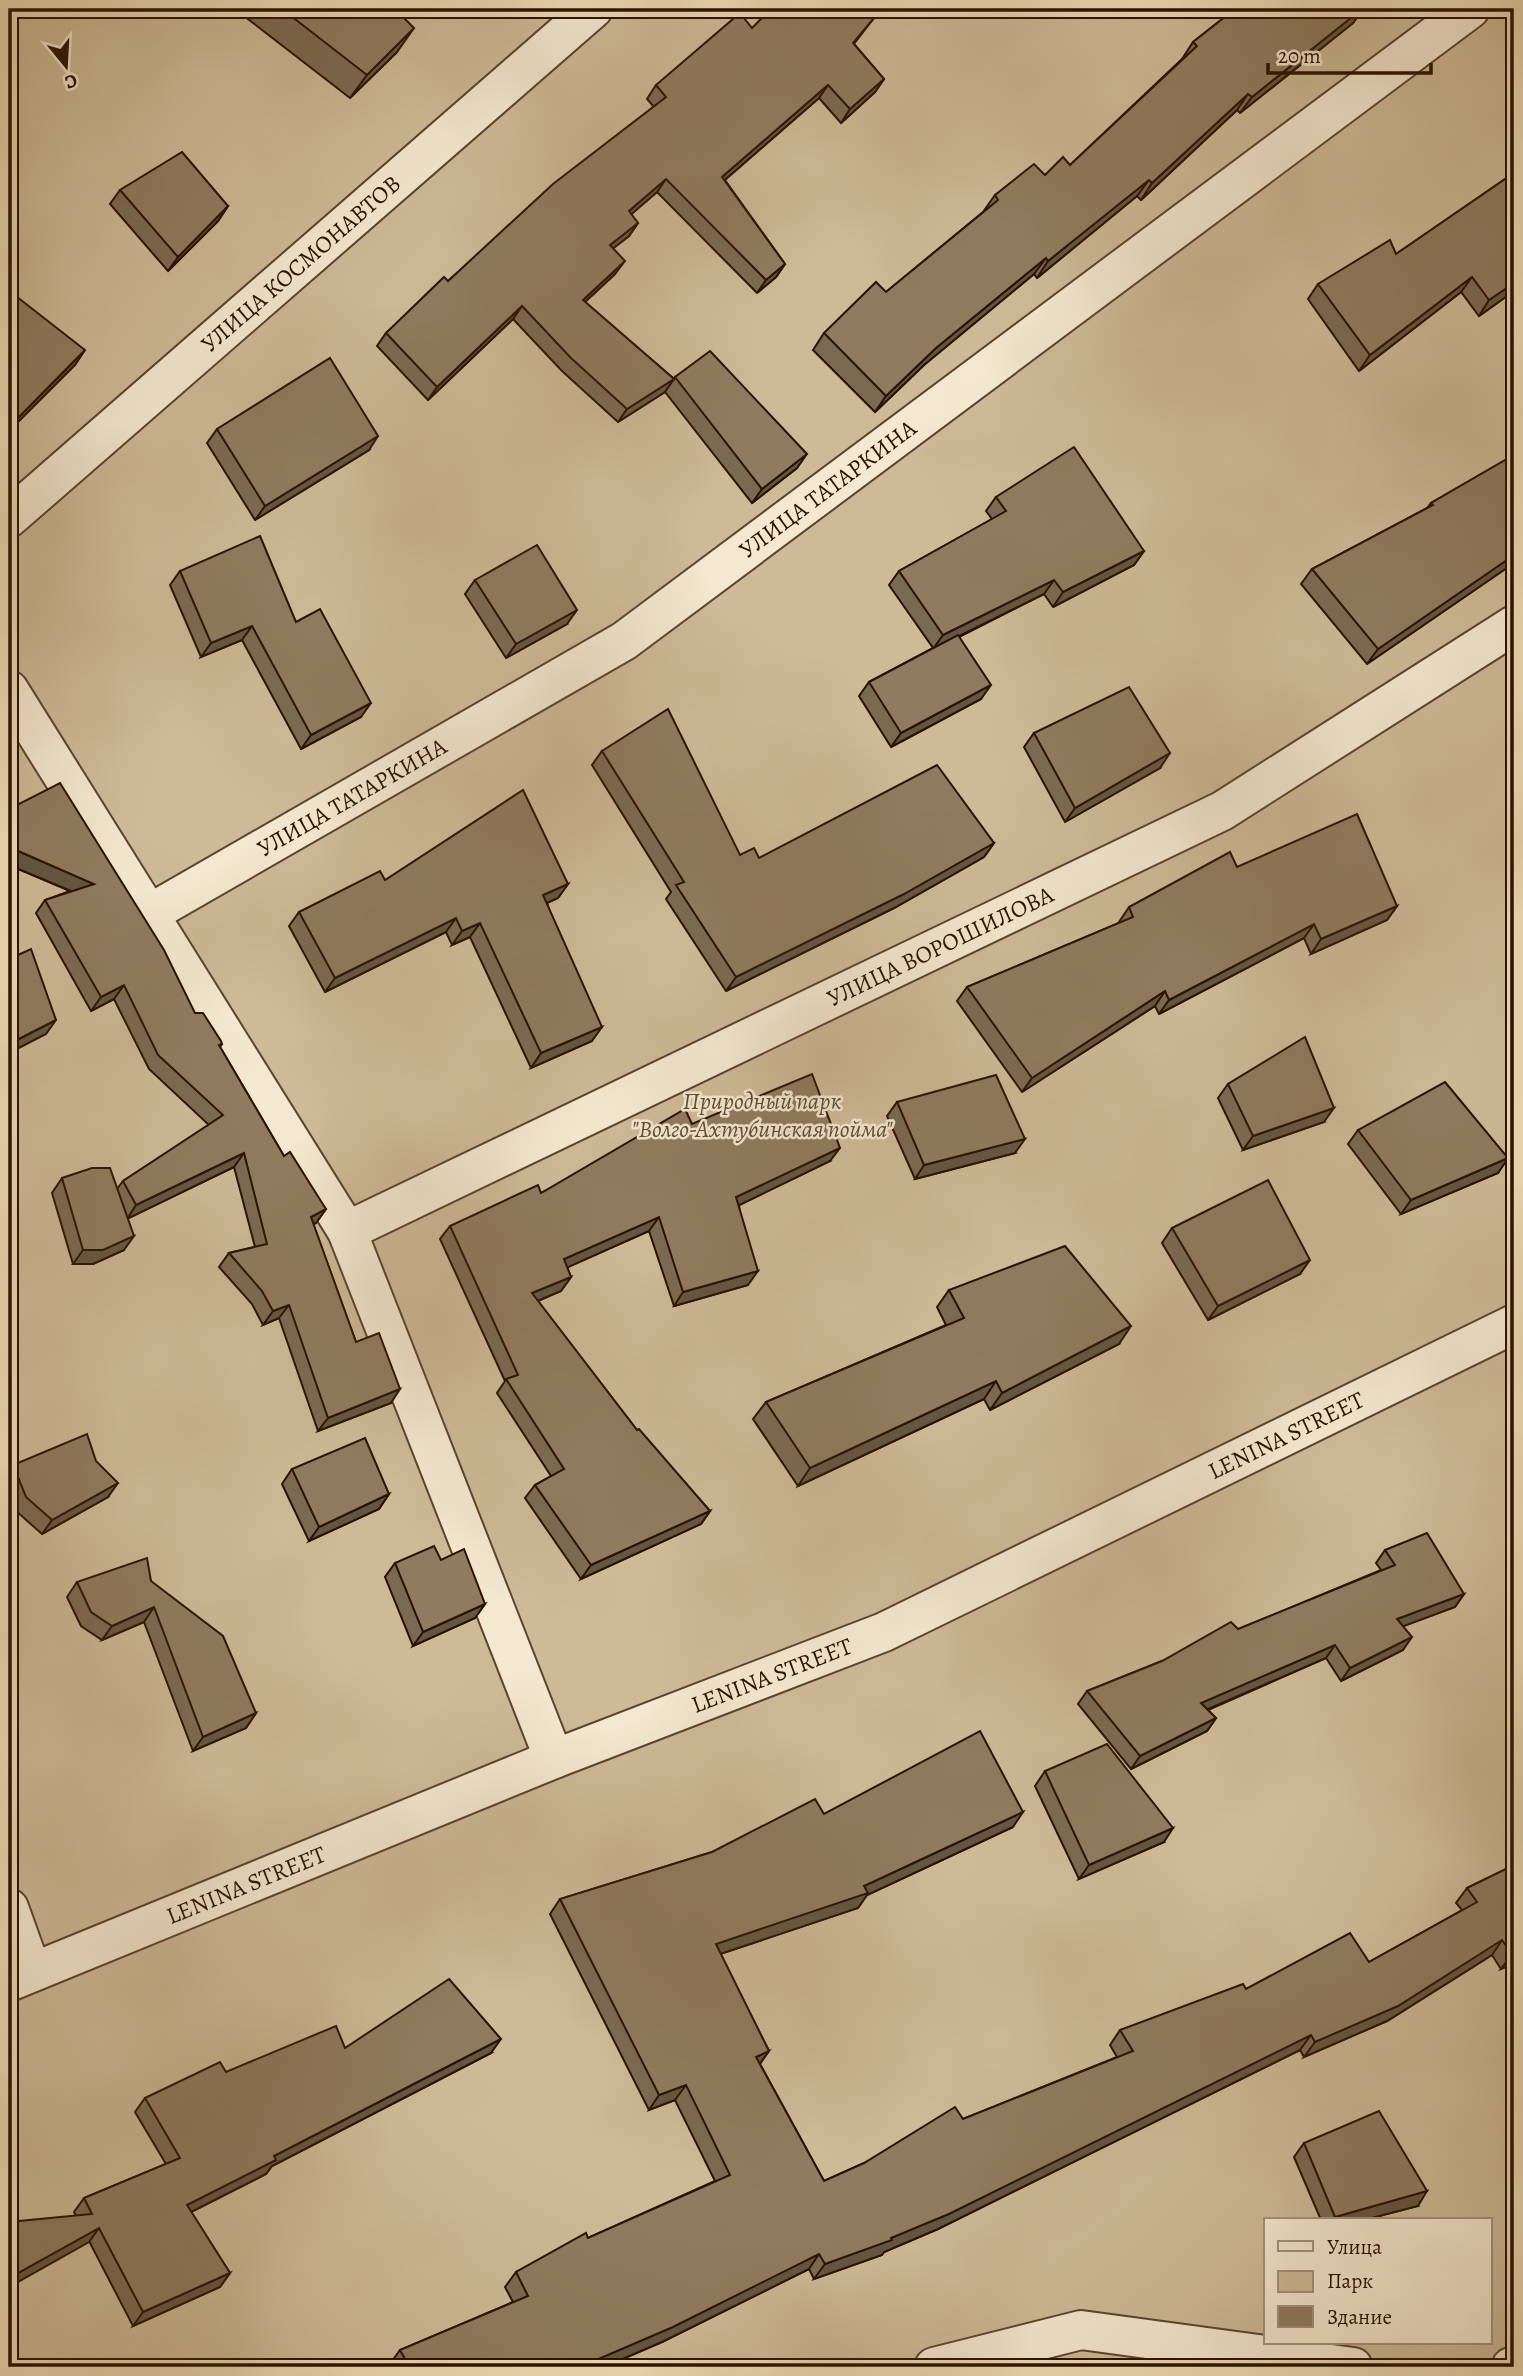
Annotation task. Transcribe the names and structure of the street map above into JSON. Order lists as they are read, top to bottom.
{
  "streets": {
    "street": [
      "УЛИЦА КОСМОНАВТОВ",
      "УЛИЦА ТАТАРКИНА",
      "УЛИЦА ВОРОШИЛОВА",
      "LENINA STREET"
    ]
  },
  "parks": ["Природный парк \"Волго-Ахтубинская пойма\""],
  "legend": ["Улица", "Парк", "Здание"],
  "scale_bar": "20 m",
  "north": "bottom"
}
